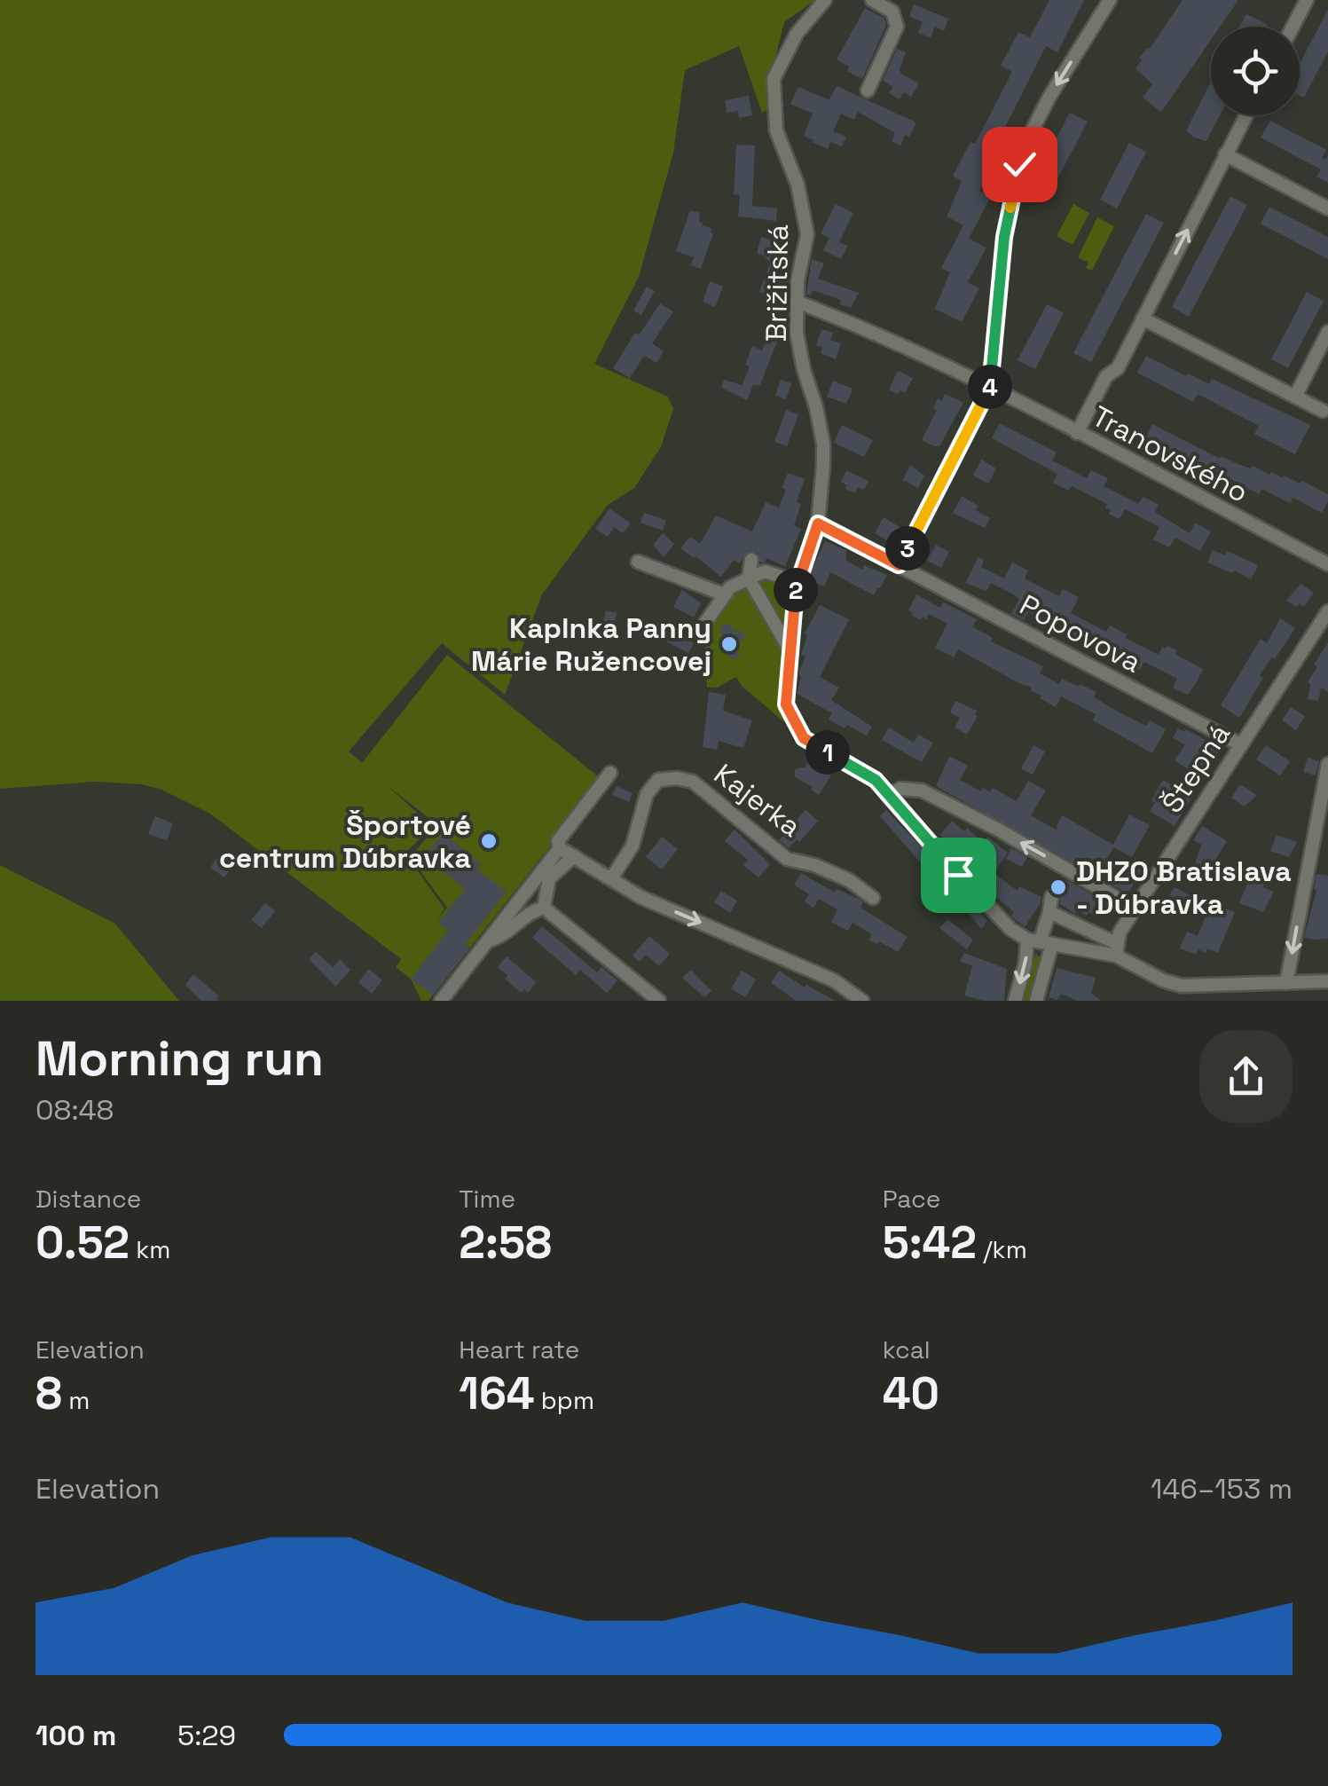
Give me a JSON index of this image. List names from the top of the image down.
{
  "streets": {
    "street": [
      "Brižitská",
      "Tranovského",
      "Popovova",
      "Štepná",
      "Kajerka"
    ]
  },
  "crossings": [
    ["Brižitská", "Tranovského"],
    ["Brižitská", "Popovova"],
    ["Popovova", "Štepná"]
  ],
  "places": ["Kaplnka Panny Márie Ružencovej", "Športové centrum Dúbravka", "DHZO Bratislava - Dúbravka"],
  "page": {
    "pins": [
      "4",
      "3",
      "2",
      "1"
    ],
    "heading": ["Morning run", "08:48"],
    "stats": [
      ["Distance", "0.52 km"],
      ["Time", "2:58"],
      ["Pace", "5:42 /km"],
      ["Elevation", "8 m"],
      ["Heart rate", "164 bpm"],
      ["kcal", "40"]
    ],
    "chart": ["Elevation", "146–153 m"],
    "list": [
      {
        "name": "100 m",
        "note": "5:29"
      }
    ]
  }
}
